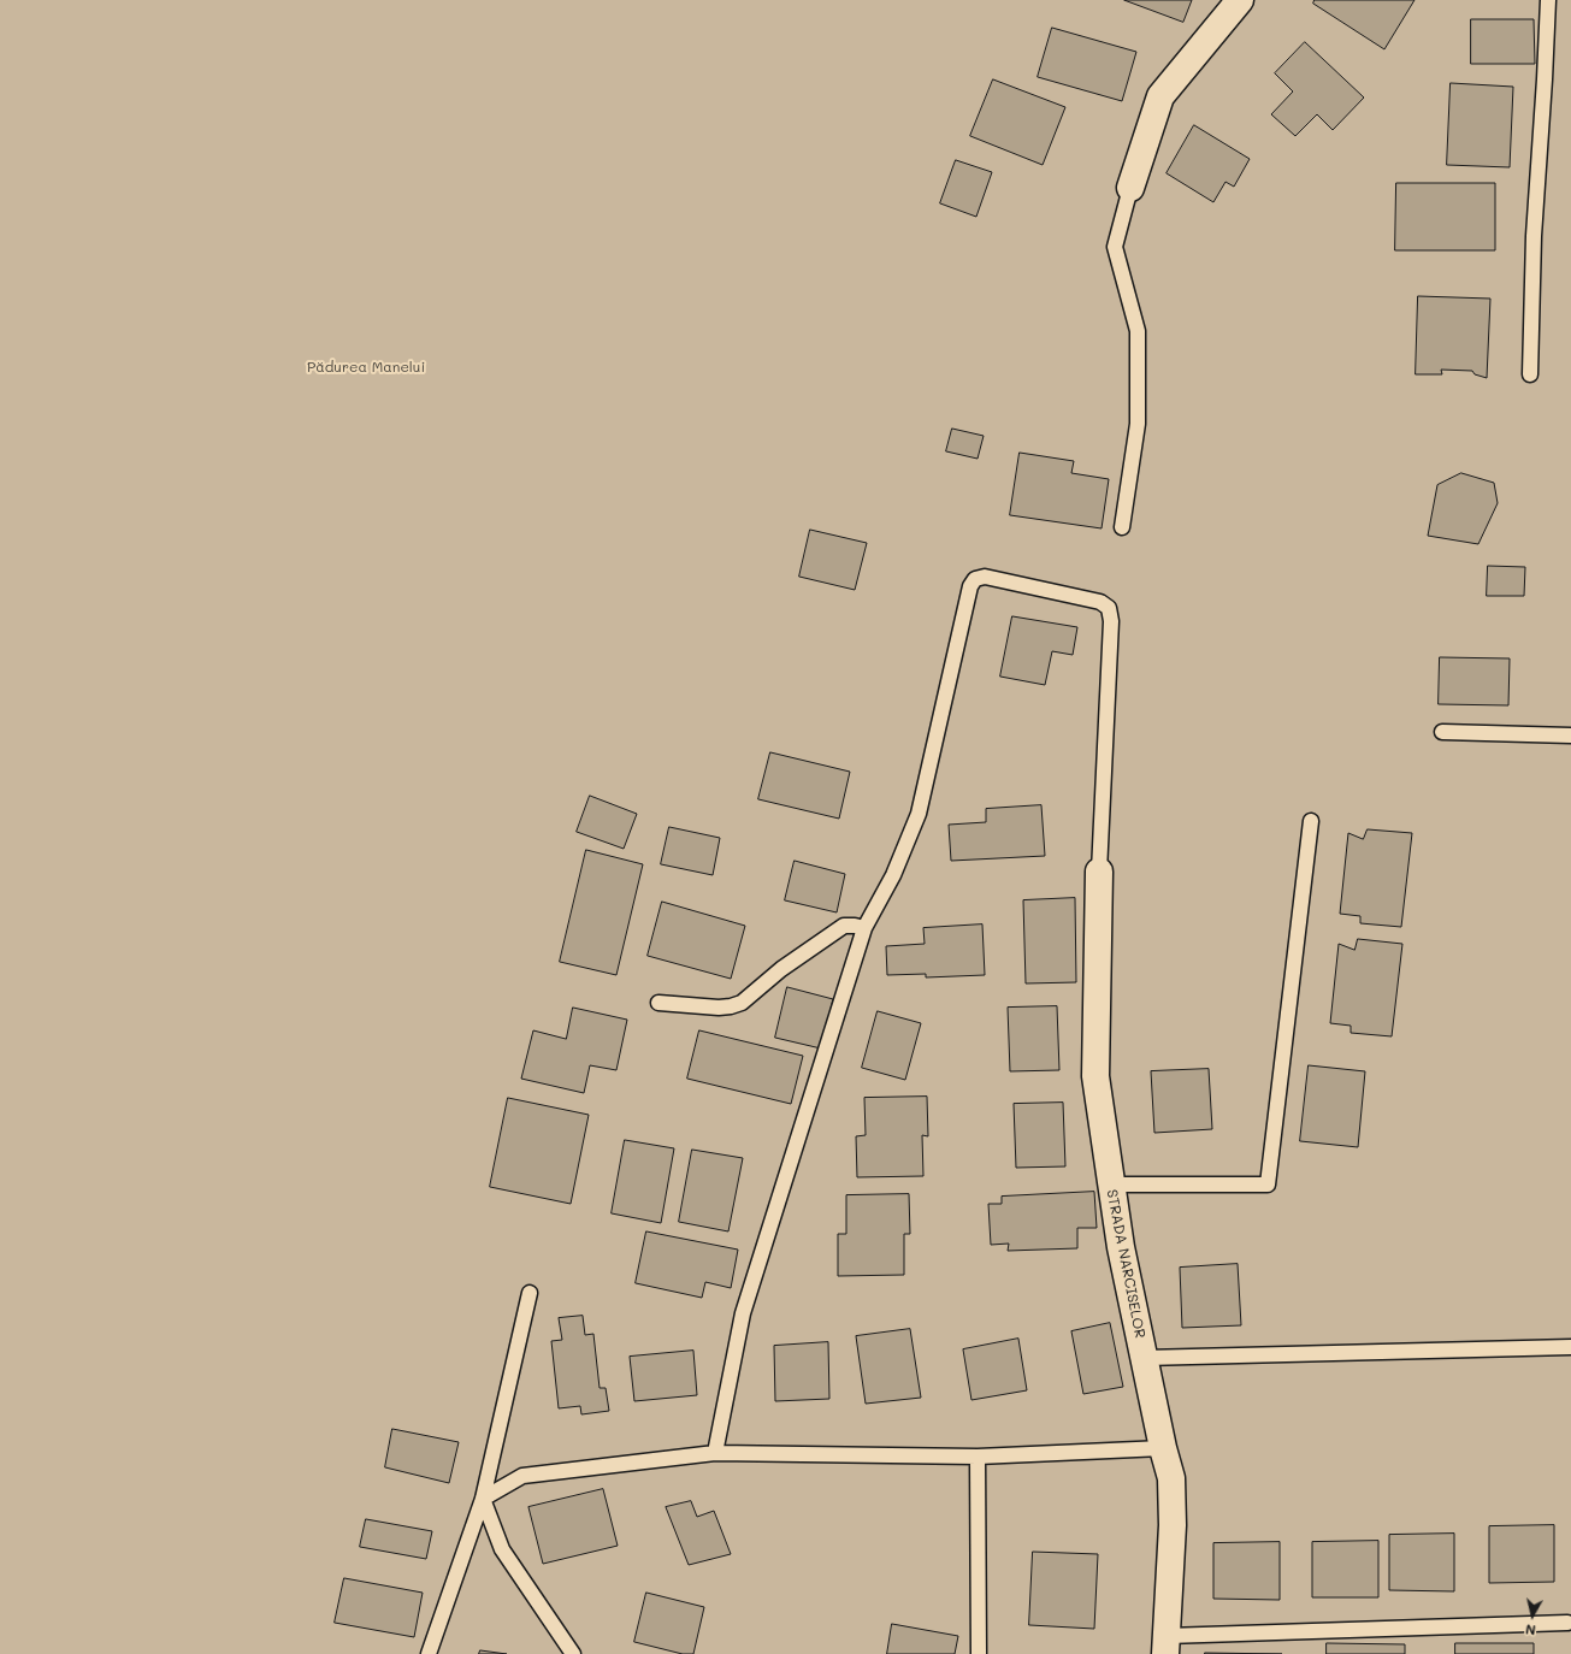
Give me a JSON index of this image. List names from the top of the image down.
{
  "streets": {
    "street": ["STRADA NARCISELOR"]
  },
  "parks": ["Pădurea Manelui"],
  "north": "bottom"
}
